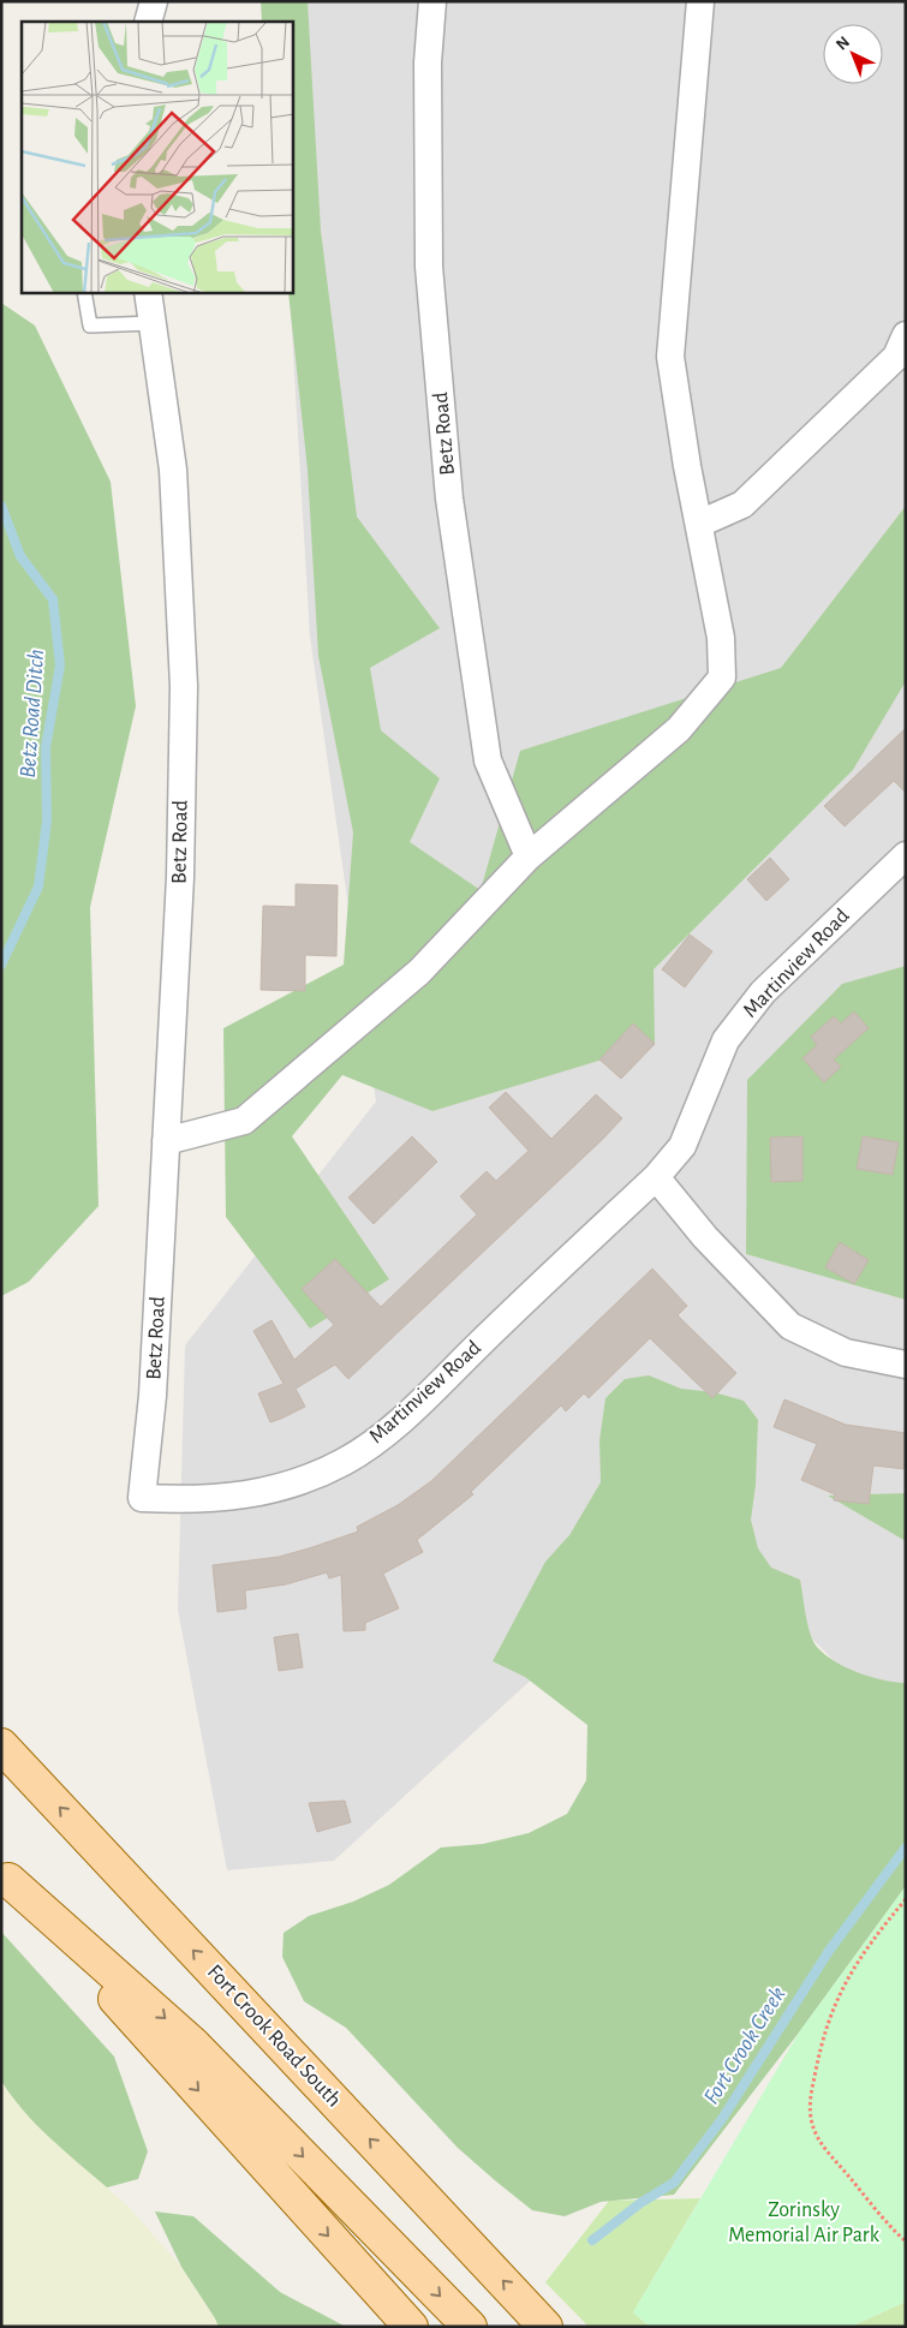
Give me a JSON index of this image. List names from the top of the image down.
{
  "streets": {
    "main road": ["Fort Crook Road South"],
    "street": ["Betz Road", "Martinview Road"]
  },
  "crossings": [
    ["Betz Road", "Martinview Road"]
  ],
  "water": ["Betz Road Ditch", "Fort Crook Creek"],
  "parks": ["Zorinsky Memorial Air Park"],
  "north": "top left"
}
